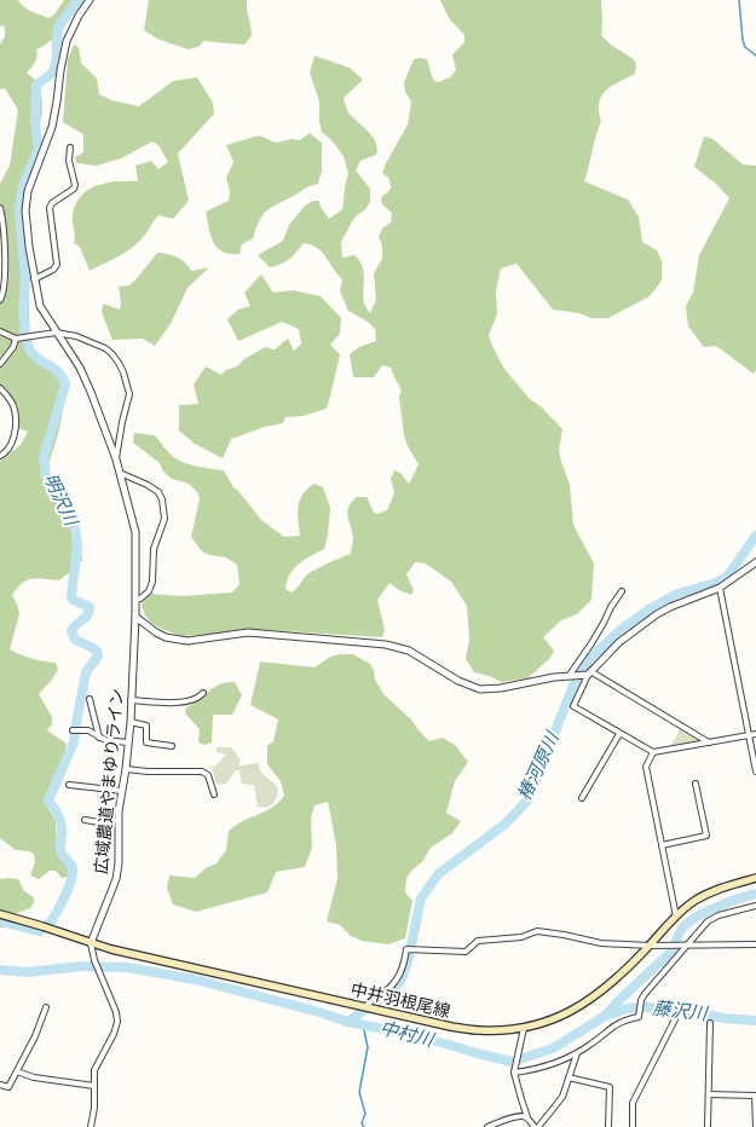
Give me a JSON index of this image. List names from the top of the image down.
{
  "streets": {
    "main road": ["中井羽根尾線"],
    "street": ["広域農道やまゆりライン"]
  },
  "crossings": [
    ["広域農道やまゆりライン", "中井羽根尾線"]
  ],
  "water": [
    "明沢川",
    "椿河原川",
    "藤沢川",
    "中村川"
  ]
}
